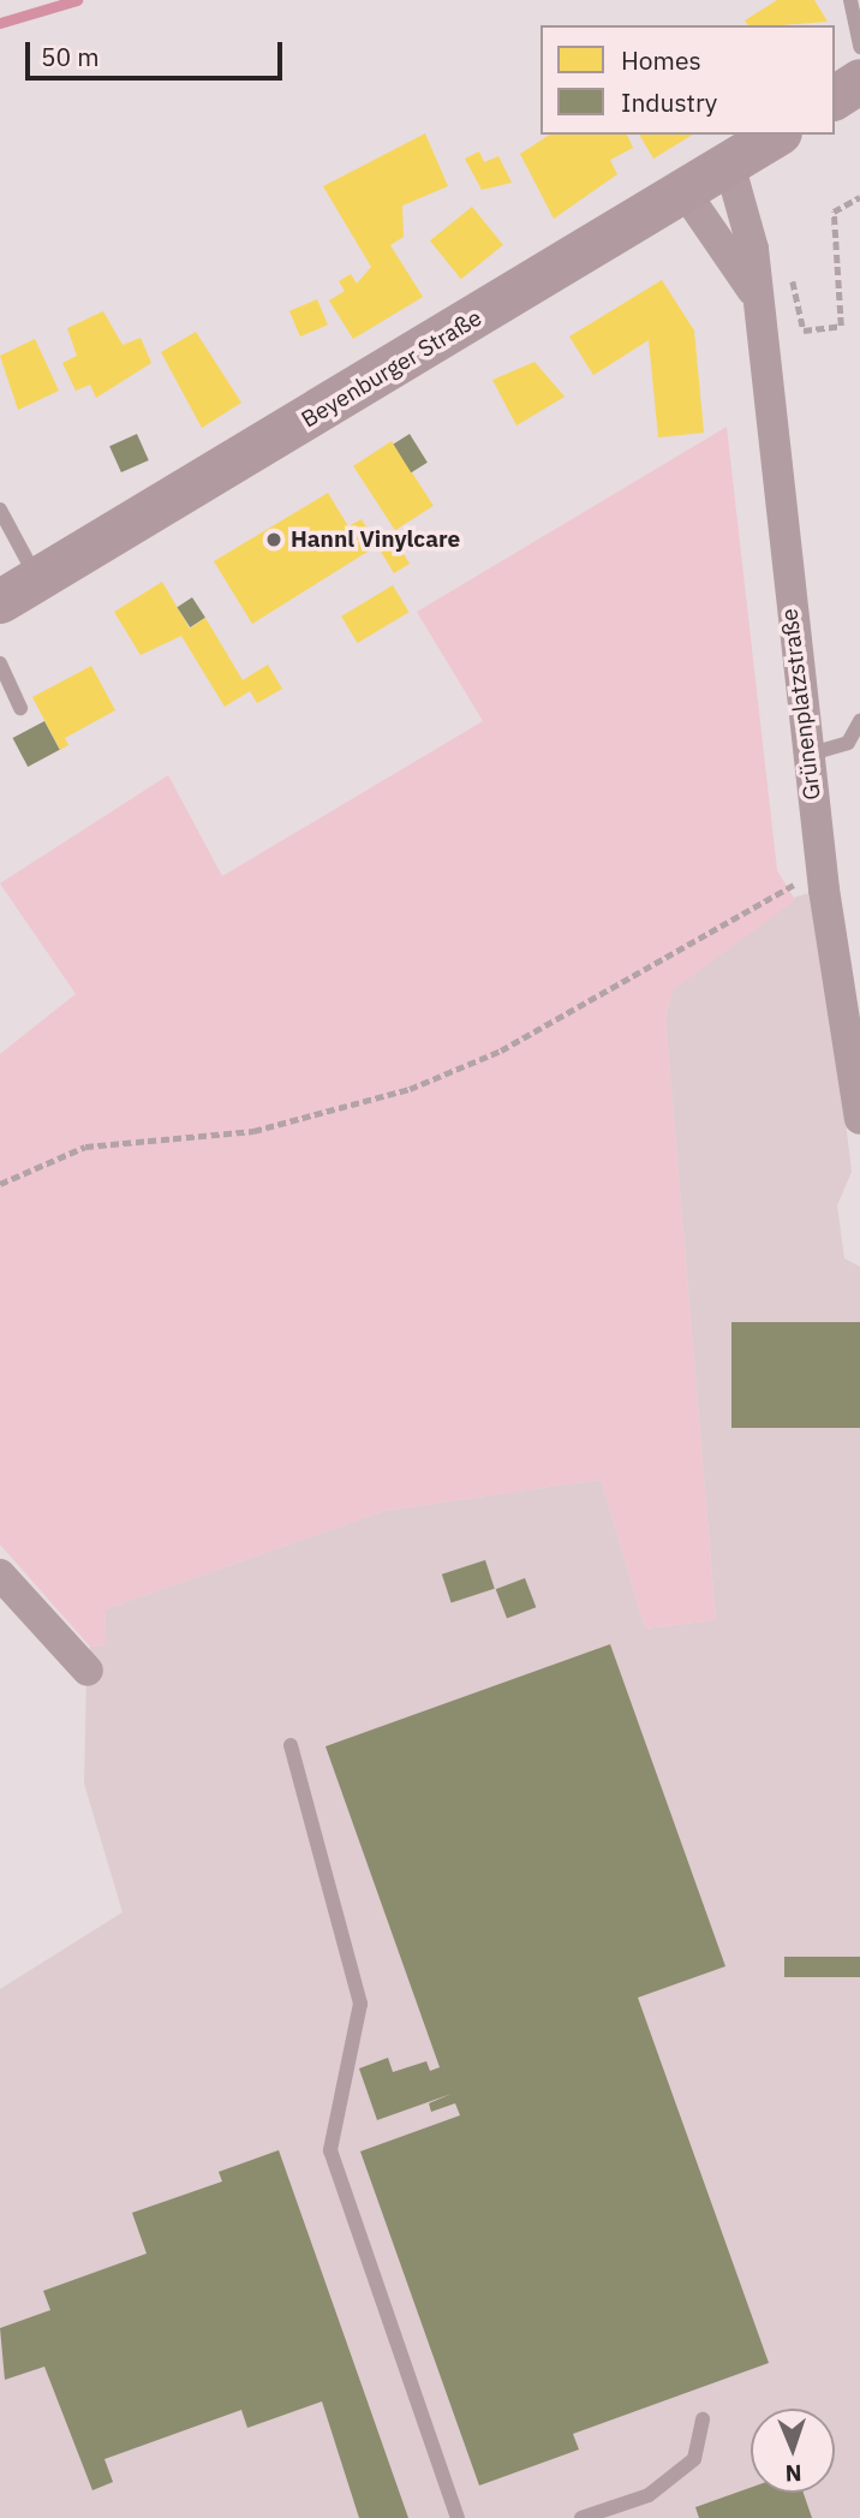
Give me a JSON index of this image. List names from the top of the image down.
{
  "streets": {
    "main road": ["Beyenburger Straße"],
    "street": ["Grünenplatzstraße"]
  },
  "crossings": [
    ["Beyenburger Straße", "Grünenplatzstraße"]
  ],
  "places": ["Hannl Vinylcare"],
  "legend": ["Homes", "Industry"],
  "scale_bar": "50 m",
  "north": "bottom"
}
